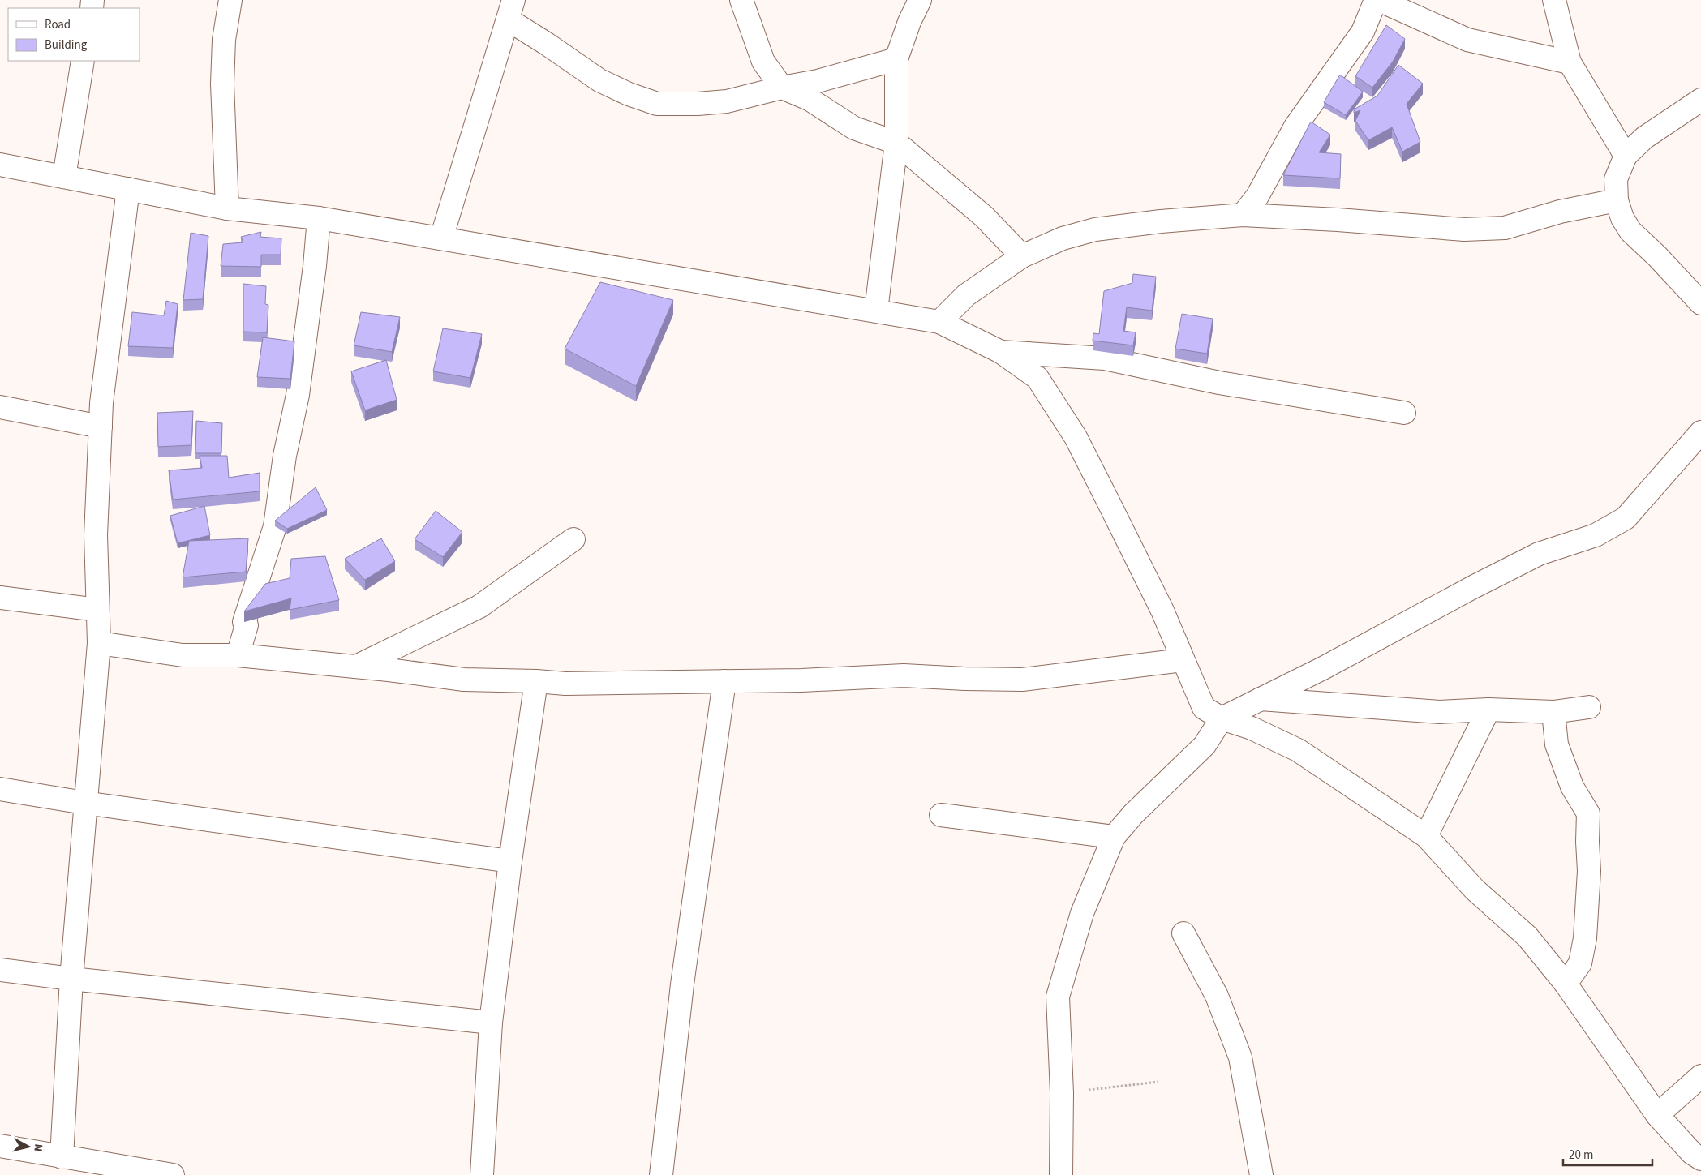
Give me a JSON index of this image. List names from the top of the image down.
{
  "legend": ["Road", "Building"],
  "scale_bar": "20 m",
  "north": "right"
}
